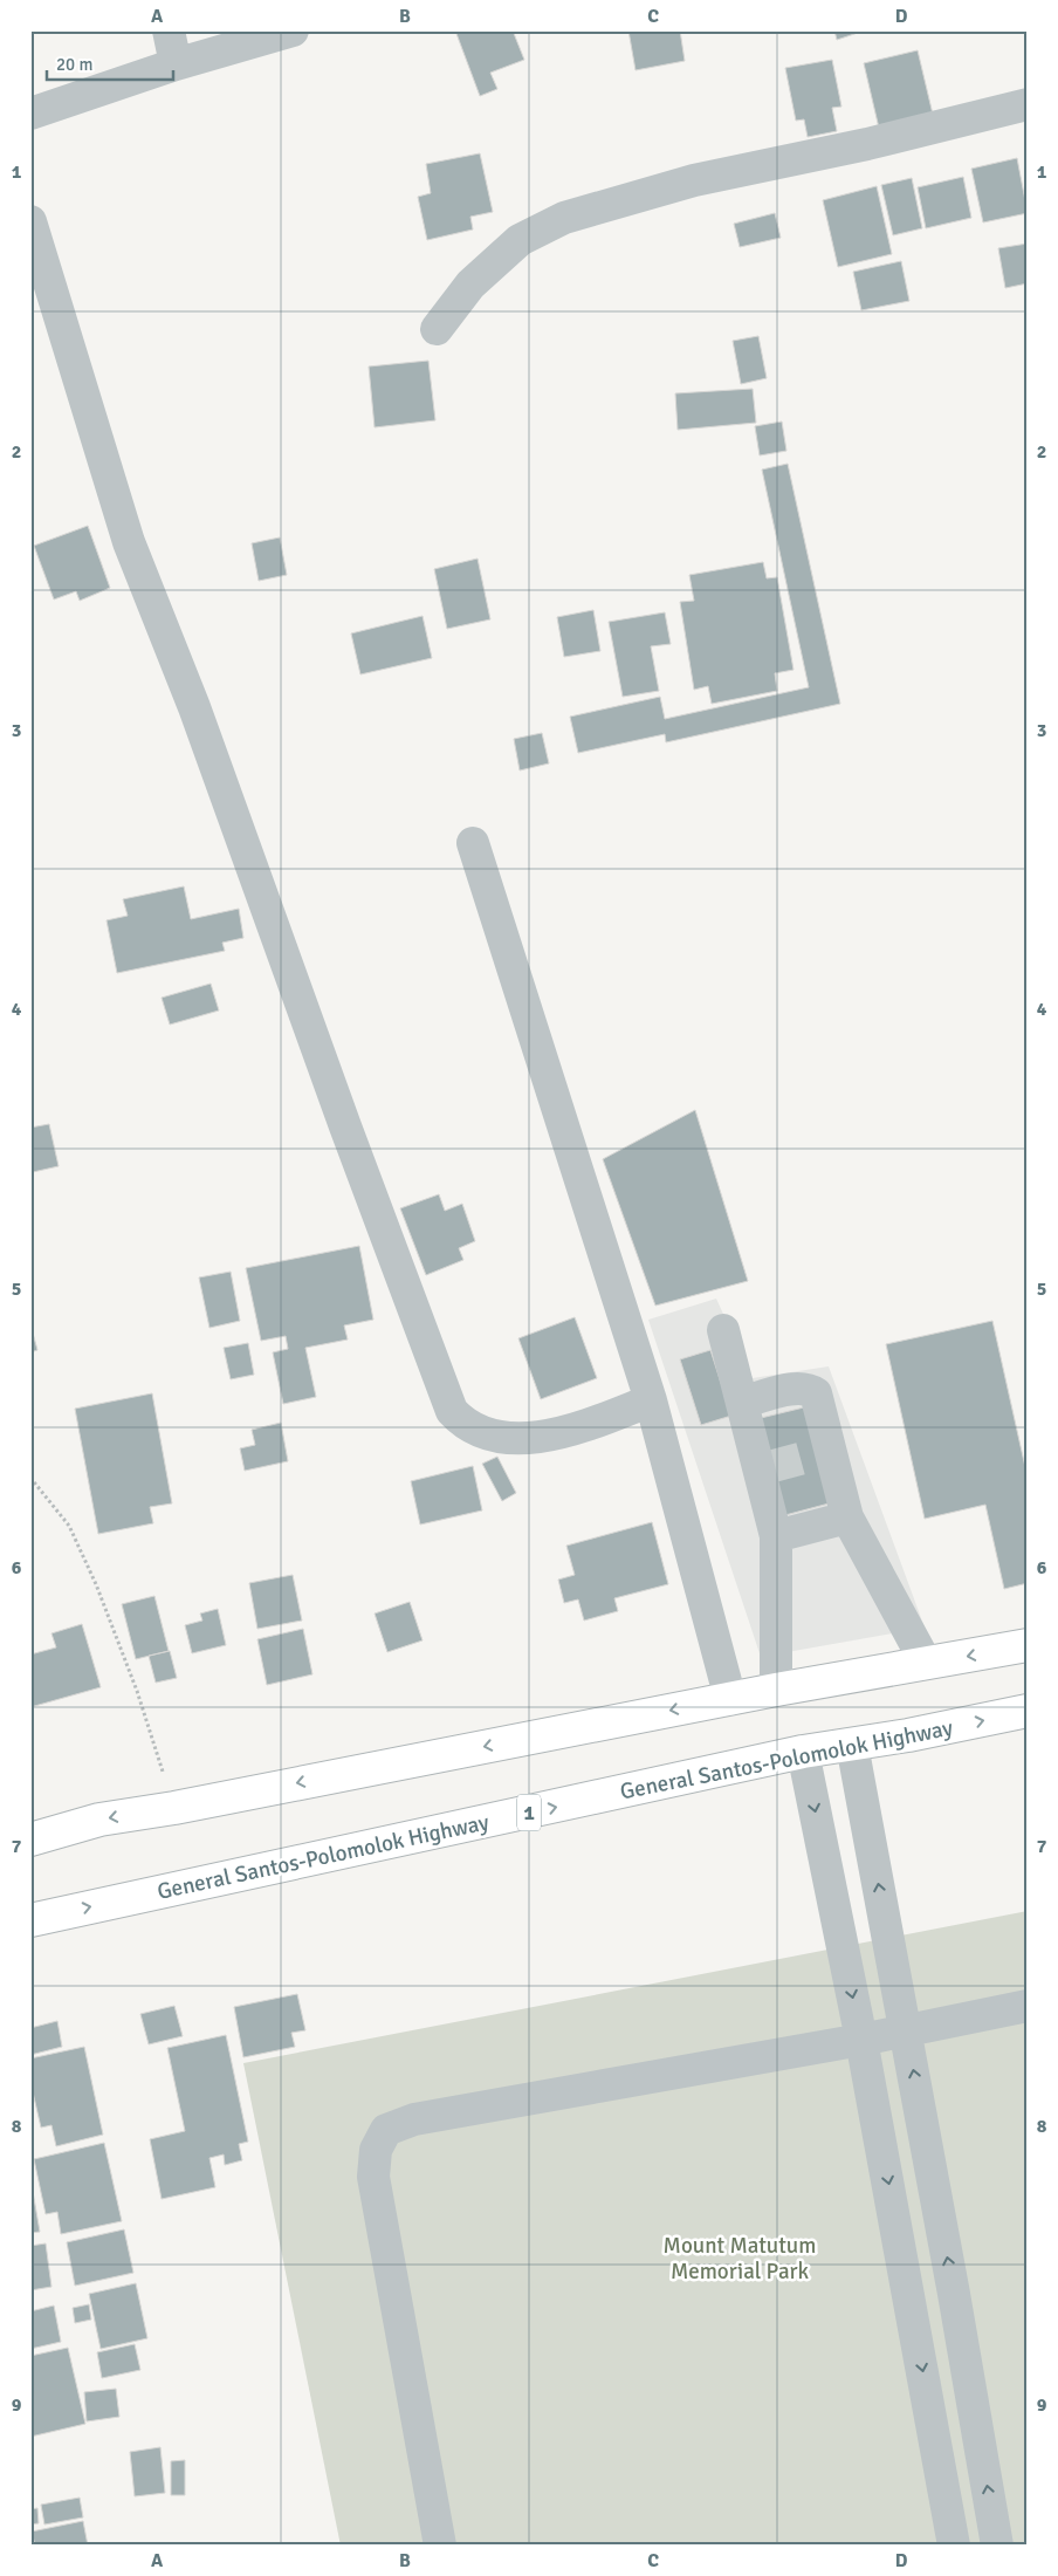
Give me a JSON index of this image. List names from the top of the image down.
{
  "streets": {
    "highway": ["General Santos-Polomolok Highway", "1"]
  },
  "parks": ["Mount Matutum Memorial Park"],
  "scale_bar": "20 m",
  "grid": {
    "columns": [
      "A",
      "B",
      "C",
      "D"
    ],
    "rows": [
      "1",
      "2",
      "3",
      "4",
      "5",
      "6",
      "7",
      "8",
      "9"
    ]
  }
}
